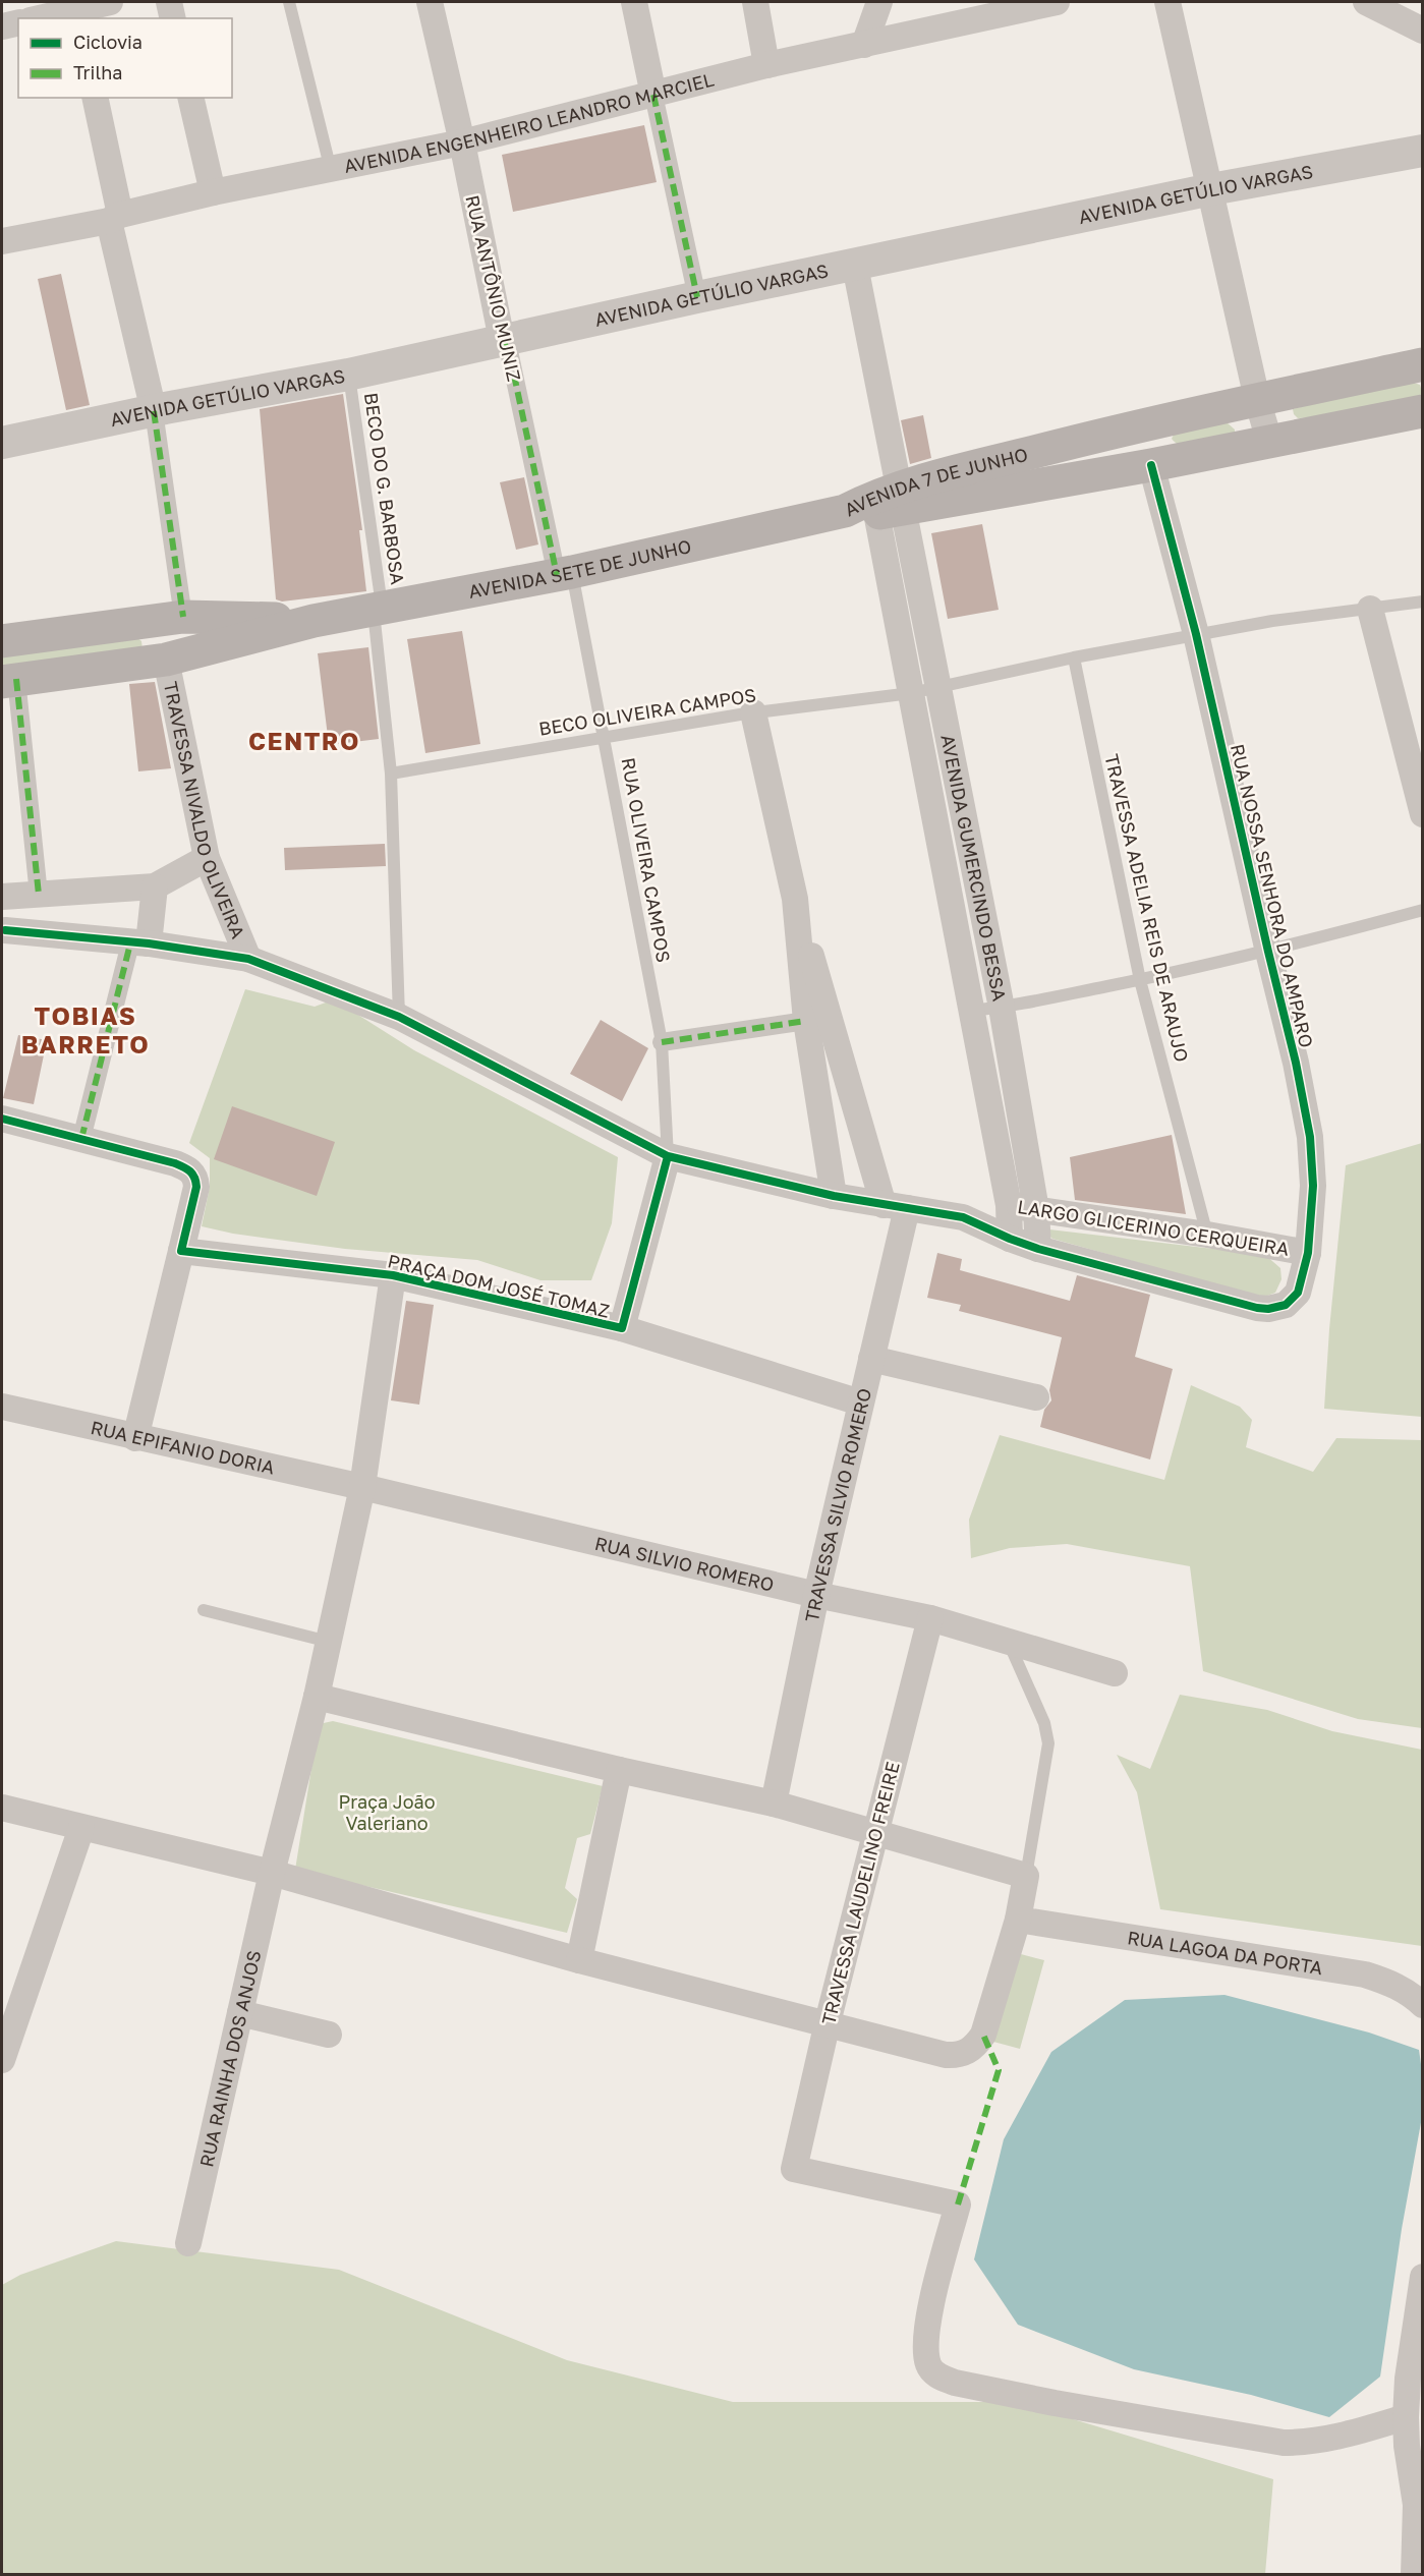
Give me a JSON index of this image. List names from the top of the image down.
{
  "streets": {
    "main road": ["AVENIDA 7 DE JUNHO", "AVENIDA SETE DE JUNHO"],
    "street": [
      "AVENIDA ENGENHEIRO LEANDRO MARCIEL",
      "AVENIDA GETÚLIO VARGAS",
      "RUA ANTÔNIO MUNIZ",
      "TRAVESSA NIVALDO OLIVEIRA",
      "AVENIDA GUMERCINDO BESSA",
      "RUA NOSSA SENHORA DO AMPARO",
      "LARGO GLICERINO CERQUEIRA",
      "PRAÇA DOM JOSÉ TOMAZ",
      "RUA EPIFANIO DORIA",
      "TRAVESSA SILVIO ROMERO",
      "RUA SILVIO ROMERO",
      "TRAVESSA LAUDELINO FREIRE",
      "RUA LAGOA DA PORTA",
      "RUA RAINHA DOS ANJOS"
    ],
    "lane": [
      "BECO DO G. BARBOSA",
      "BECO OLIVEIRA CAMPOS",
      "RUA OLIVEIRA CAMPOS",
      "TRAVESSA ADELIA REIS DE ARAUJO"
    ]
  },
  "crossings": [
    ["AVENIDA ENGENHEIRO LEANDRO MARCIEL", "RUA ANTÔNIO MUNIZ"],
    ["AVENIDA GETÚLIO VARGAS", "RUA ANTÔNIO MUNIZ"],
    ["AVENIDA GETÚLIO VARGAS", "BECO DO G. BARBOSA"],
    ["RUA ANTÔNIO MUNIZ", "AVENIDA SETE DE JUNHO"],
    ["RUA ANTÔNIO MUNIZ", "RUA OLIVEIRA CAMPOS"],
    ["AVENIDA 7 DE JUNHO", "AVENIDA SETE DE JUNHO"],
    ["AVENIDA 7 DE JUNHO", "AVENIDA GUMERCINDO BESSA"],
    ["AVENIDA 7 DE JUNHO", "RUA NOSSA SENHORA DO AMPARO"],
    ["BECO DO G. BARBOSA", "AVENIDA SETE DE JUNHO"],
    ["BECO DO G. BARBOSA", "BECO OLIVEIRA CAMPOS"],
    ["AVENIDA SETE DE JUNHO", "TRAVESSA NIVALDO OLIVEIRA"],
    ["AVENIDA SETE DE JUNHO", "RUA OLIVEIRA CAMPOS"],
    ["AVENIDA SETE DE JUNHO", "AVENIDA GUMERCINDO BESSA"],
    ["BECO OLIVEIRA CAMPOS", "RUA OLIVEIRA CAMPOS"],
    ["BECO OLIVEIRA CAMPOS", "AVENIDA GUMERCINDO BESSA"],
    ["BECO OLIVEIRA CAMPOS", "RUA NOSSA SENHORA DO AMPARO"],
    ["BECO OLIVEIRA CAMPOS", "TRAVESSA ADELIA REIS DE ARAUJO"],
    ["RUA OLIVEIRA CAMPOS", "LARGO GLICERINO CERQUEIRA"],
    ["RUA OLIVEIRA CAMPOS", "PRAÇA DOM JOSÉ TOMAZ"],
    ["AVENIDA GUMERCINDO BESSA", "LARGO GLICERINO CERQUEIRA"],
    ["RUA NOSSA SENHORA DO AMPARO", "LARGO GLICERINO CERQUEIRA"],
    ["TRAVESSA ADELIA REIS DE ARAUJO", "LARGO GLICERINO CERQUEIRA"],
    ["LARGO GLICERINO CERQUEIRA", "PRAÇA DOM JOSÉ TOMAZ"],
    ["LARGO GLICERINO CERQUEIRA", "TRAVESSA SILVIO ROMERO"],
    ["PRAÇA DOM JOSÉ TOMAZ", "TRAVESSA SILVIO ROMERO"],
    ["RUA EPIFANIO DORIA", "RUA SILVIO ROMERO"],
    ["TRAVESSA SILVIO ROMERO", "RUA SILVIO ROMERO"],
    ["RUA SILVIO ROMERO", "TRAVESSA LAUDELINO FREIRE"]
  ],
  "districts": ["CENTRO", "TOBIAS BARRETO"],
  "parks": ["Praça João Valeriano"],
  "legend": ["Ciclovia", "Trilha"]
}
